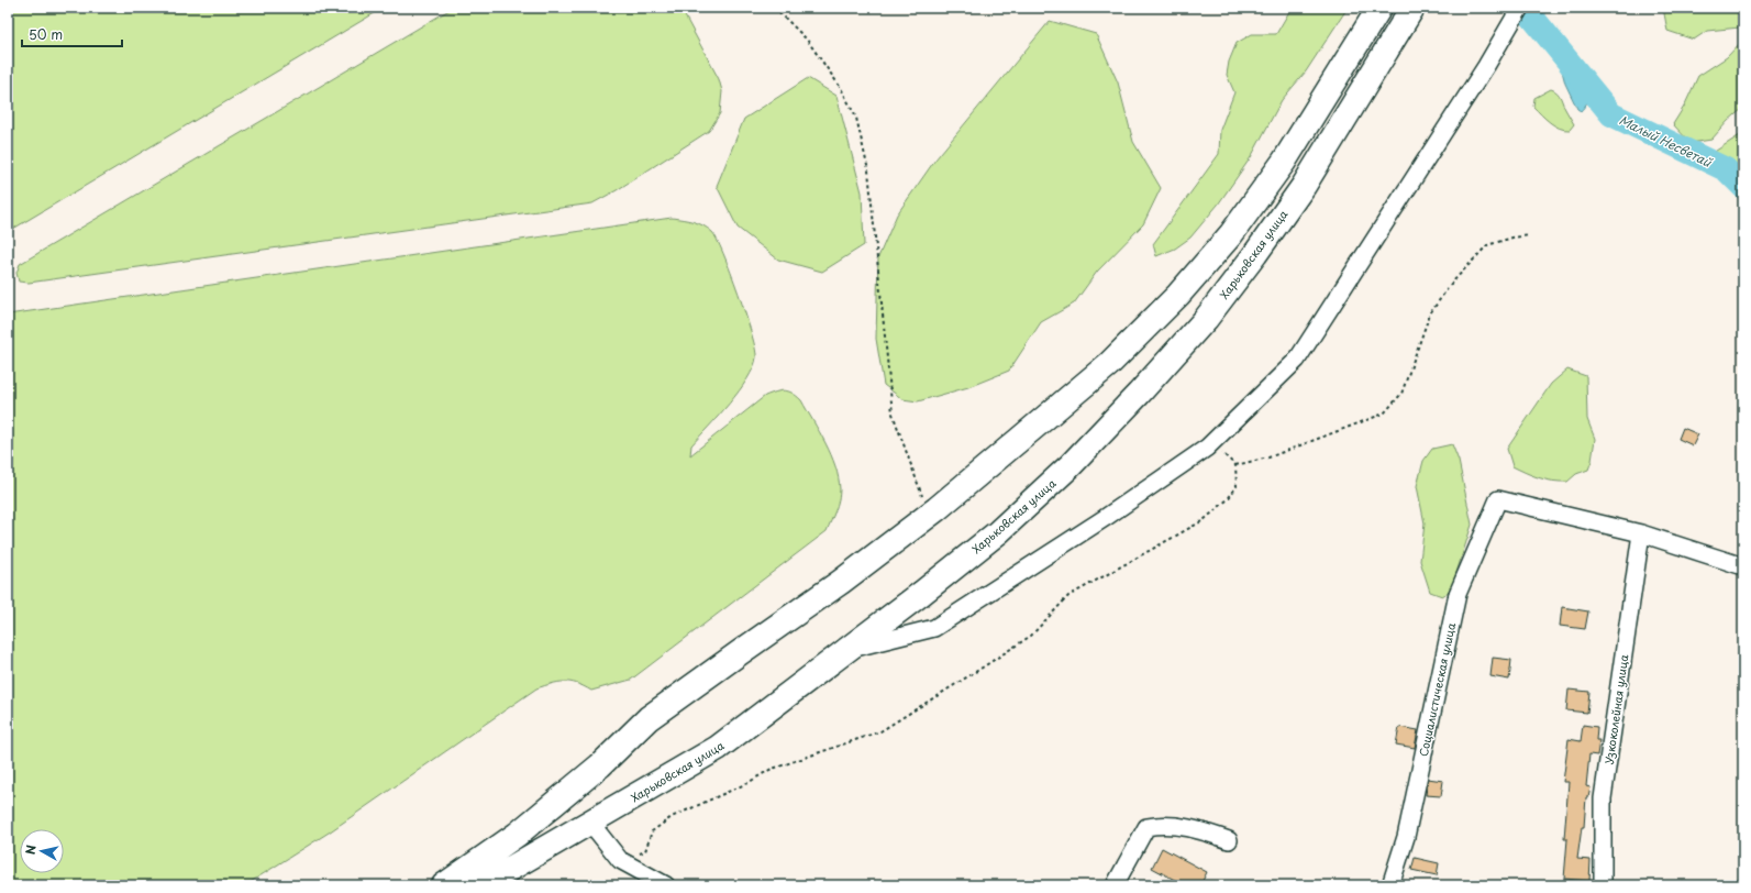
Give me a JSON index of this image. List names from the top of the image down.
{
  "streets": {
    "highway": ["Харьковская улица"],
    "street": ["Социалистическая улица", "Узкоколейная улица"]
  },
  "crossings": [
    ["Социалистическая улица", "Узкоколейная улица"]
  ],
  "water": ["Малый Несветай"],
  "scale_bar": "50 m",
  "north": "left"
}
